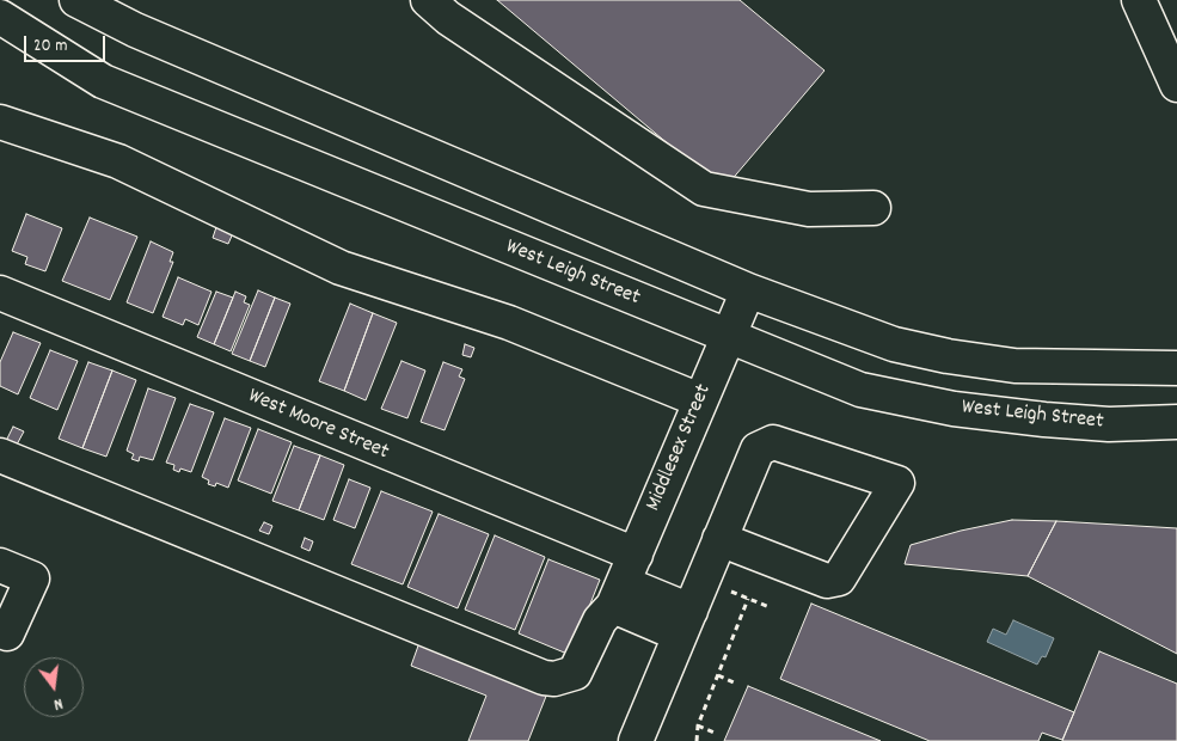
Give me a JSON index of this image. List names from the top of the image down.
{
  "streets": {
    "street": ["West Leigh Street", "West Moore Street", "Middlesex Street"]
  },
  "crossings": [
    ["West Leigh Street", "Middlesex Street"],
    ["West Moore Street", "Middlesex Street"]
  ],
  "scale_bar": "20 m",
  "north": "bottom"
}
